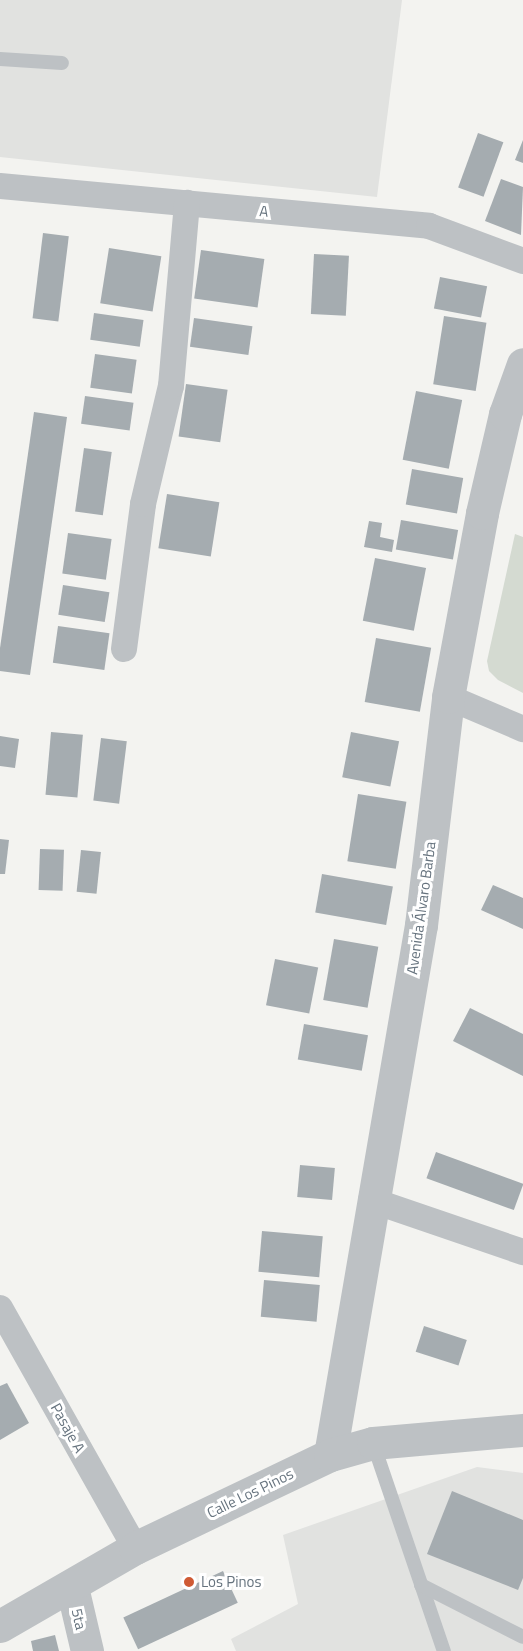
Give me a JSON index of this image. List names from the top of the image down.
{
  "streets": {
    "street": [
      "A",
      "Avenida Álvaro Barba",
      "Pasaje A",
      "Calle Los Pinos",
      "5ta"
    ]
  },
  "crossings": [
    ["Avenida Álvaro Barba", "Calle Los Pinos"],
    ["Pasaje A", "Calle Los Pinos"],
    ["Calle Los Pinos", "5ta"]
  ],
  "places": ["Los Pinos"]
}
